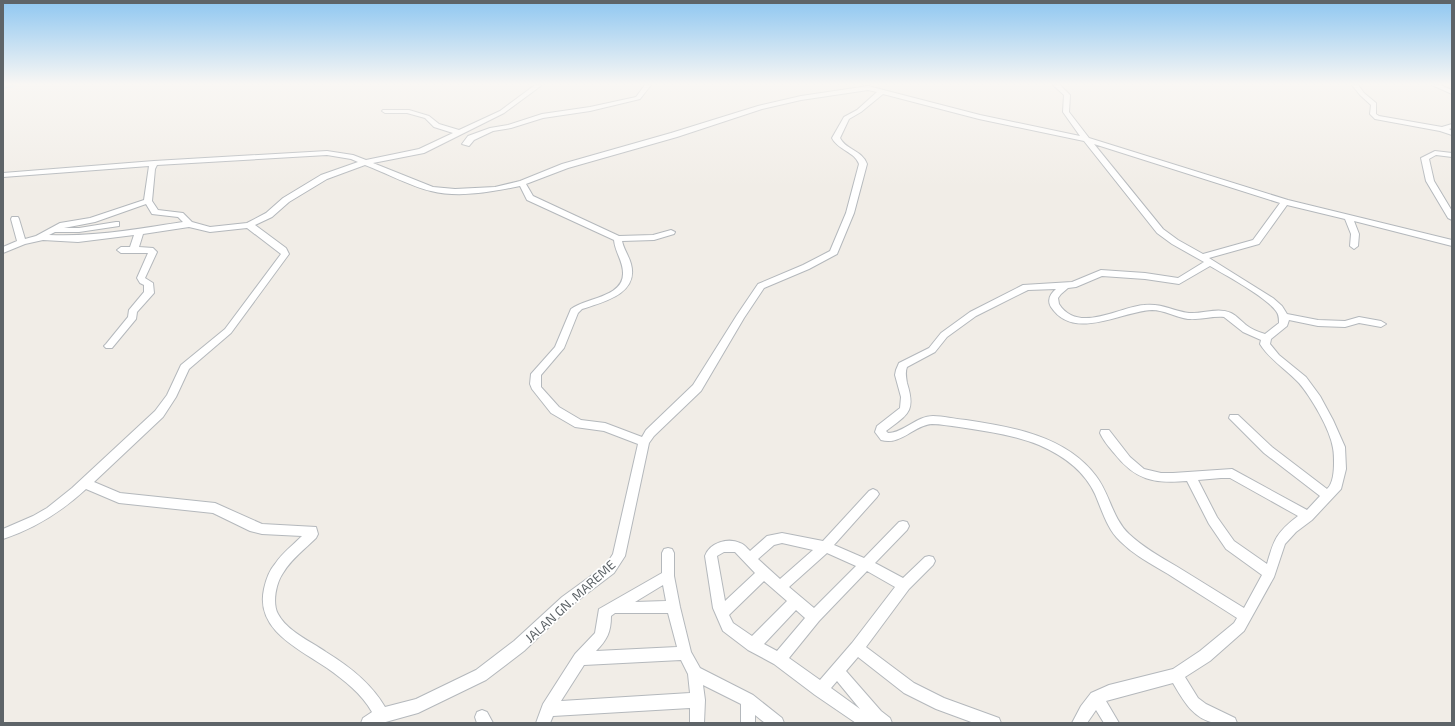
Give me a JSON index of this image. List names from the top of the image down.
{
  "streets": {
    "street": ["JALAN GN. MAREME"]
  }
}
